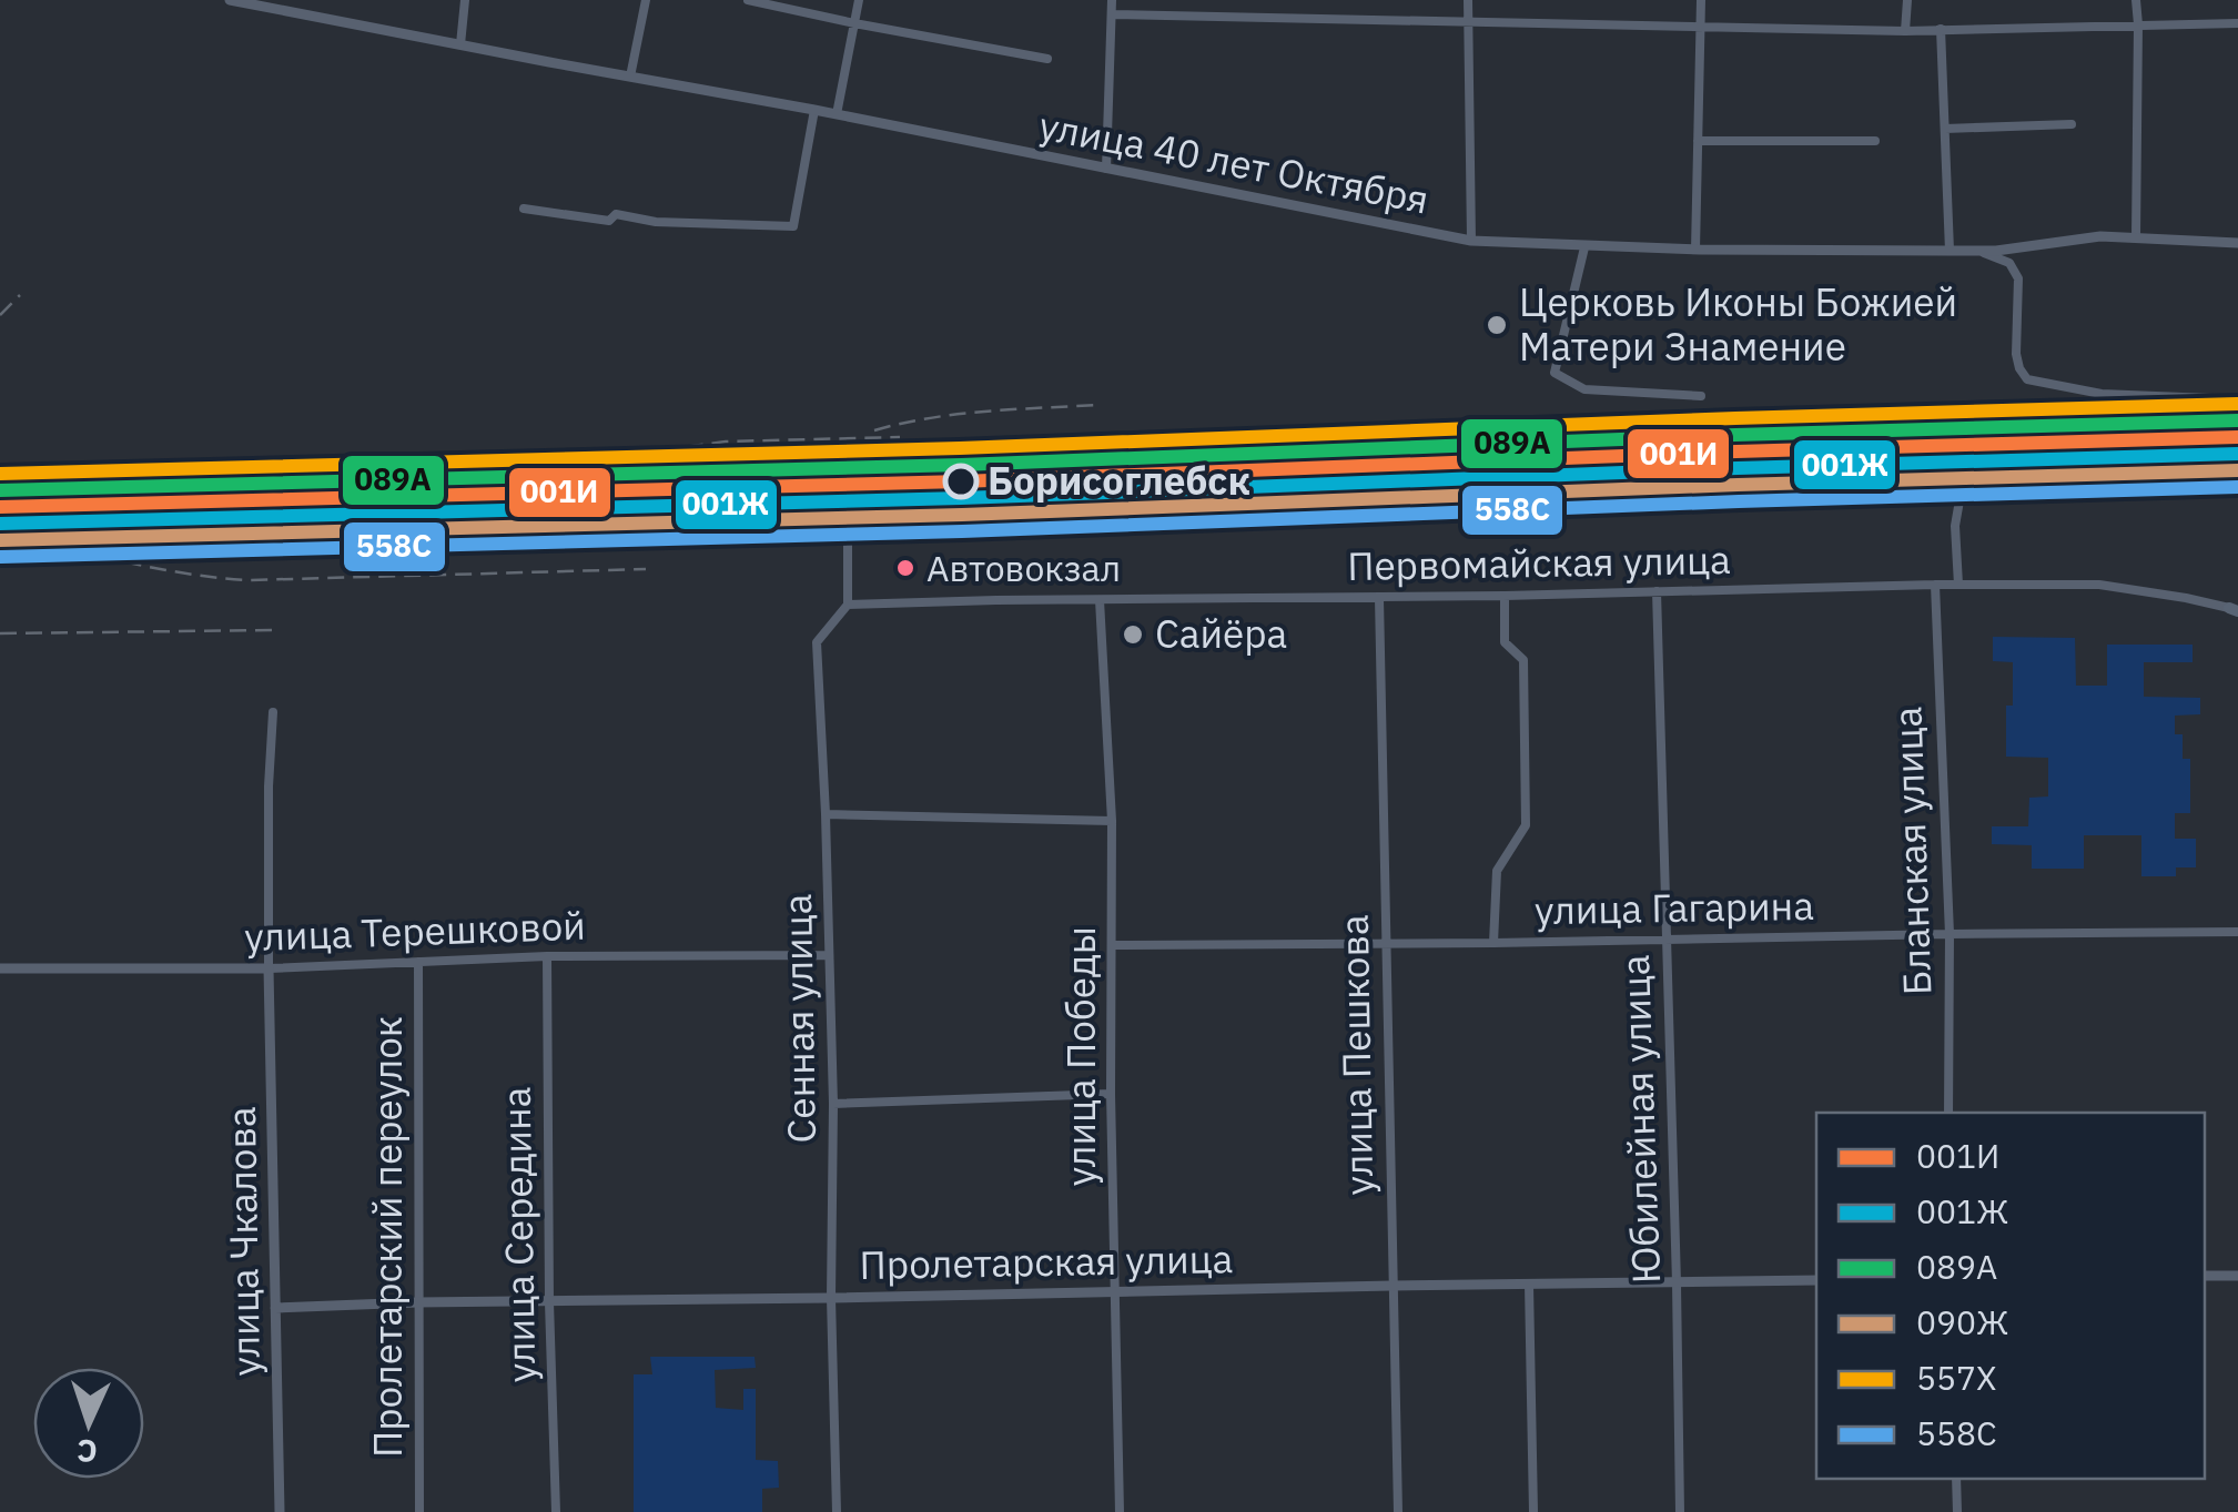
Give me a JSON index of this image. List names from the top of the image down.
{
  "streets": {
    "street": [
      "улица 40 лет Октября",
      "Первомайская улица",
      "Бланская улица",
      "улица Гагарина",
      "улица Терешковой",
      "Сенная улица",
      "улица Пешкова",
      "улица Победы",
      "Юбилейная улица",
      "улица Середина",
      "Пролетарский переулок",
      "улица Чкалова",
      "Пролетарская улица"
    ]
  },
  "crossings": [
    ["Первомайская улица", "Бланская улица"],
    ["Первомайская улица", "Сенная улица"],
    ["Первомайская улица", "улица Пешкова"],
    ["Первомайская улица", "улица Победы"],
    ["Первомайская улица", "Юбилейная улица"],
    ["Бланская улица", "улица Гагарина"],
    ["улица Гагарина", "улица Пешкова"],
    ["улица Гагарина", "улица Победы"],
    ["улица Гагарина", "Юбилейная улица"],
    ["улица Терешковой", "Сенная улица"],
    ["улица Терешковой", "улица Середина"],
    ["улица Терешковой", "Пролетарский переулок"],
    ["улица Терешковой", "улица Чкалова"],
    ["Сенная улица", "Пролетарская улица"],
    ["улица Пешкова", "Пролетарская улица"],
    ["улица Победы", "Пролетарская улица"],
    ["Юбилейная улица", "Пролетарская улица"],
    ["улица Середина", "Пролетарская улица"],
    ["Пролетарский переулок", "Пролетарская улица"],
    ["улица Чкалова", "Пролетарская улица"]
  ],
  "places": [
    "Церковь Иконы Божией Матери Знамение",
    "Борисоглебск",
    "Автовокзал",
    "Сайёра"
  ],
  "lines": [
    "transit line 557Х",
    "transit line 089А",
    "transit line 001И",
    "transit line 001Ж",
    "transit line 090Ж",
    "transit line 558С"
  ],
  "legend": [
    "001И",
    "001Ж",
    "089А",
    "090Ж",
    "557Х",
    "558С"
  ],
  "north": "bottom"
}
